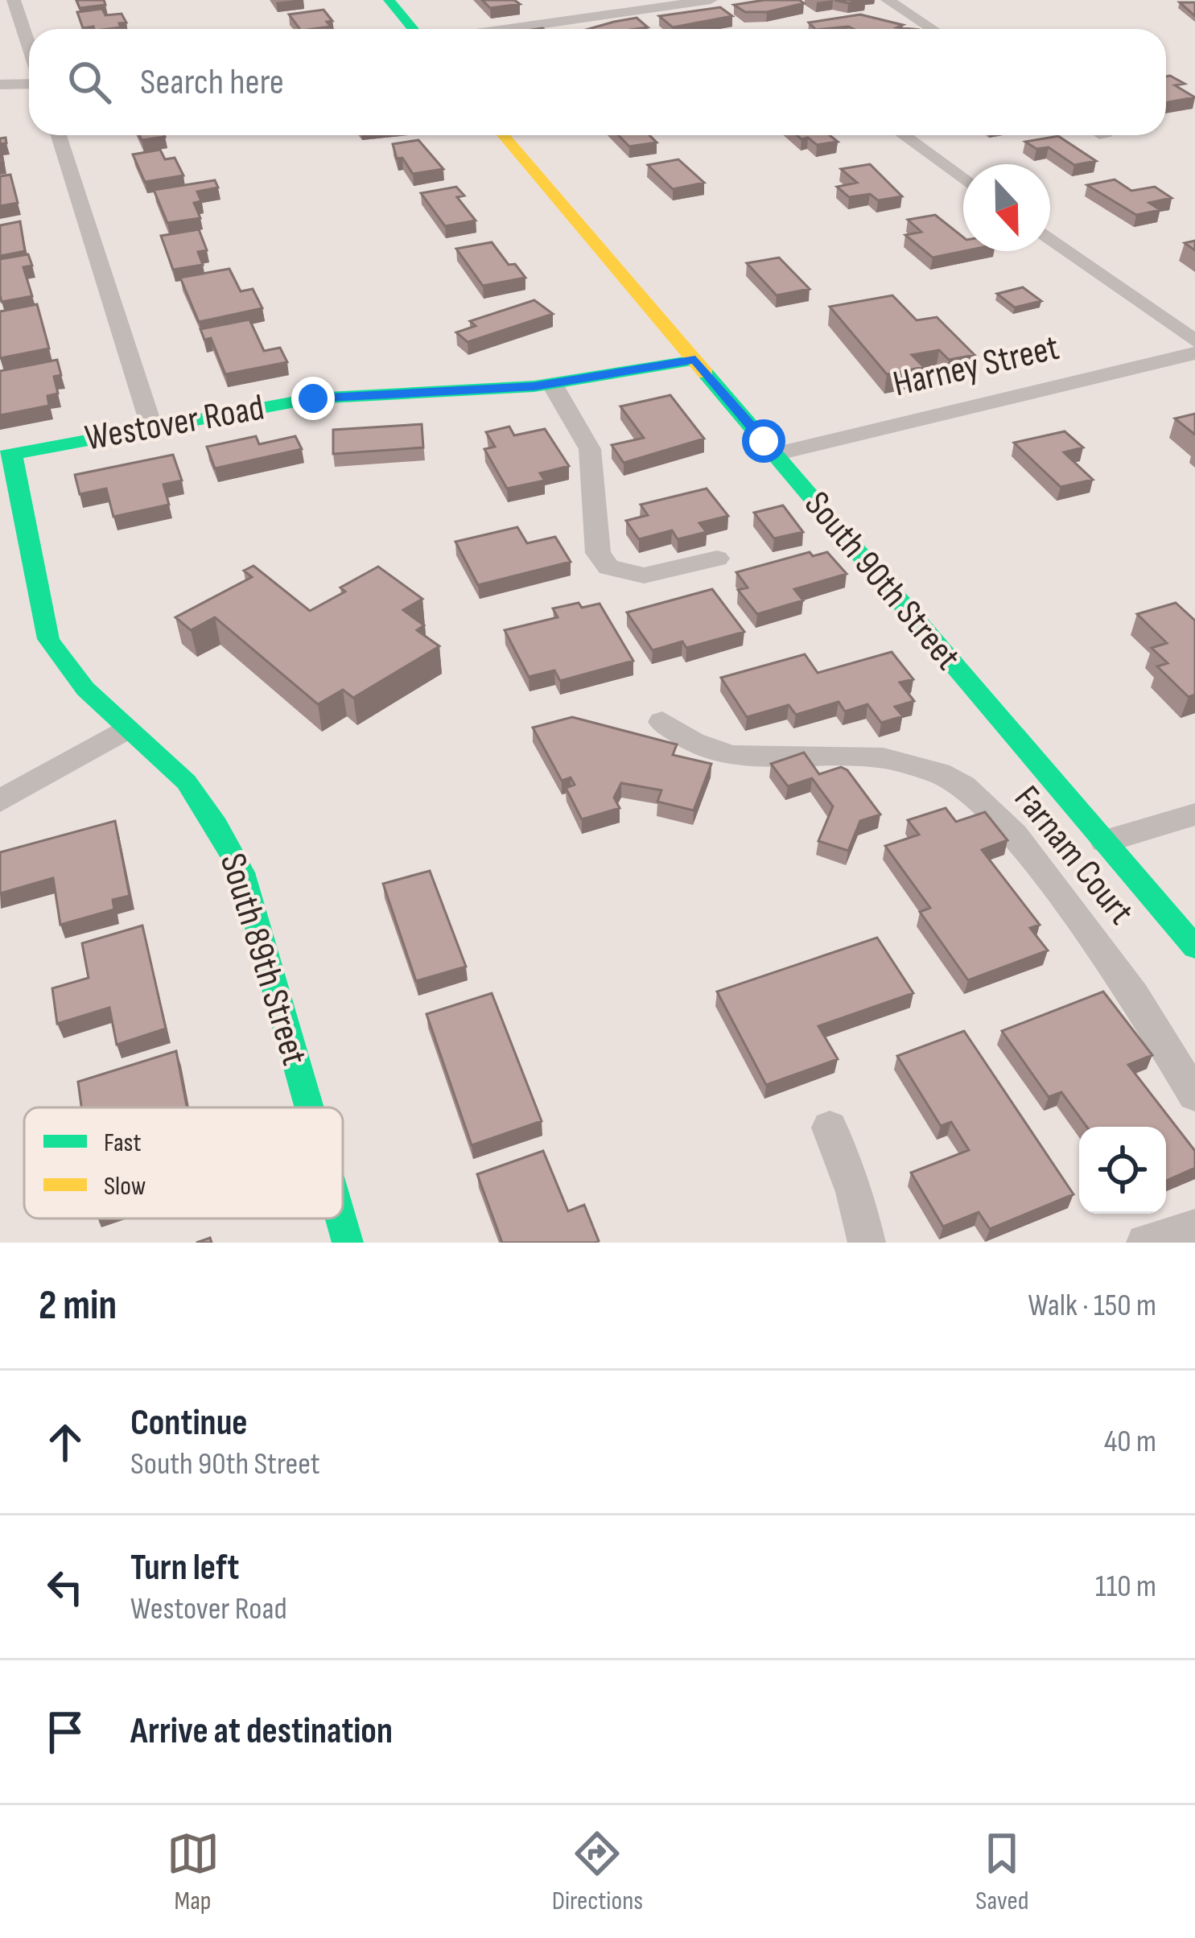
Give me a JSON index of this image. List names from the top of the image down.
{
  "streets": {
    "main road": ["Westover Road", "South 90th Street", "South 89th Street"],
    "street": ["Harney Street", "Farnam Court"]
  },
  "crossings": [
    ["Harney Street", "South 90th Street"],
    ["Westover Road", "South 90th Street"],
    ["Westover Road", "South 89th Street"]
  ],
  "legend": ["Fast", "Slow"],
  "north": "bottom",
  "page": {
    "search": "Search here",
    "heading": ["2 min", "Walk · 150 m"],
    "list": [
      ["Continue", "South 90th Street", "40 m"],
      ["Turn left", "Westover Road", "110 m"],
      "Arrive at destination"
    ],
    "nav": ["Map", "Directions", "Saved"]
  }
}
